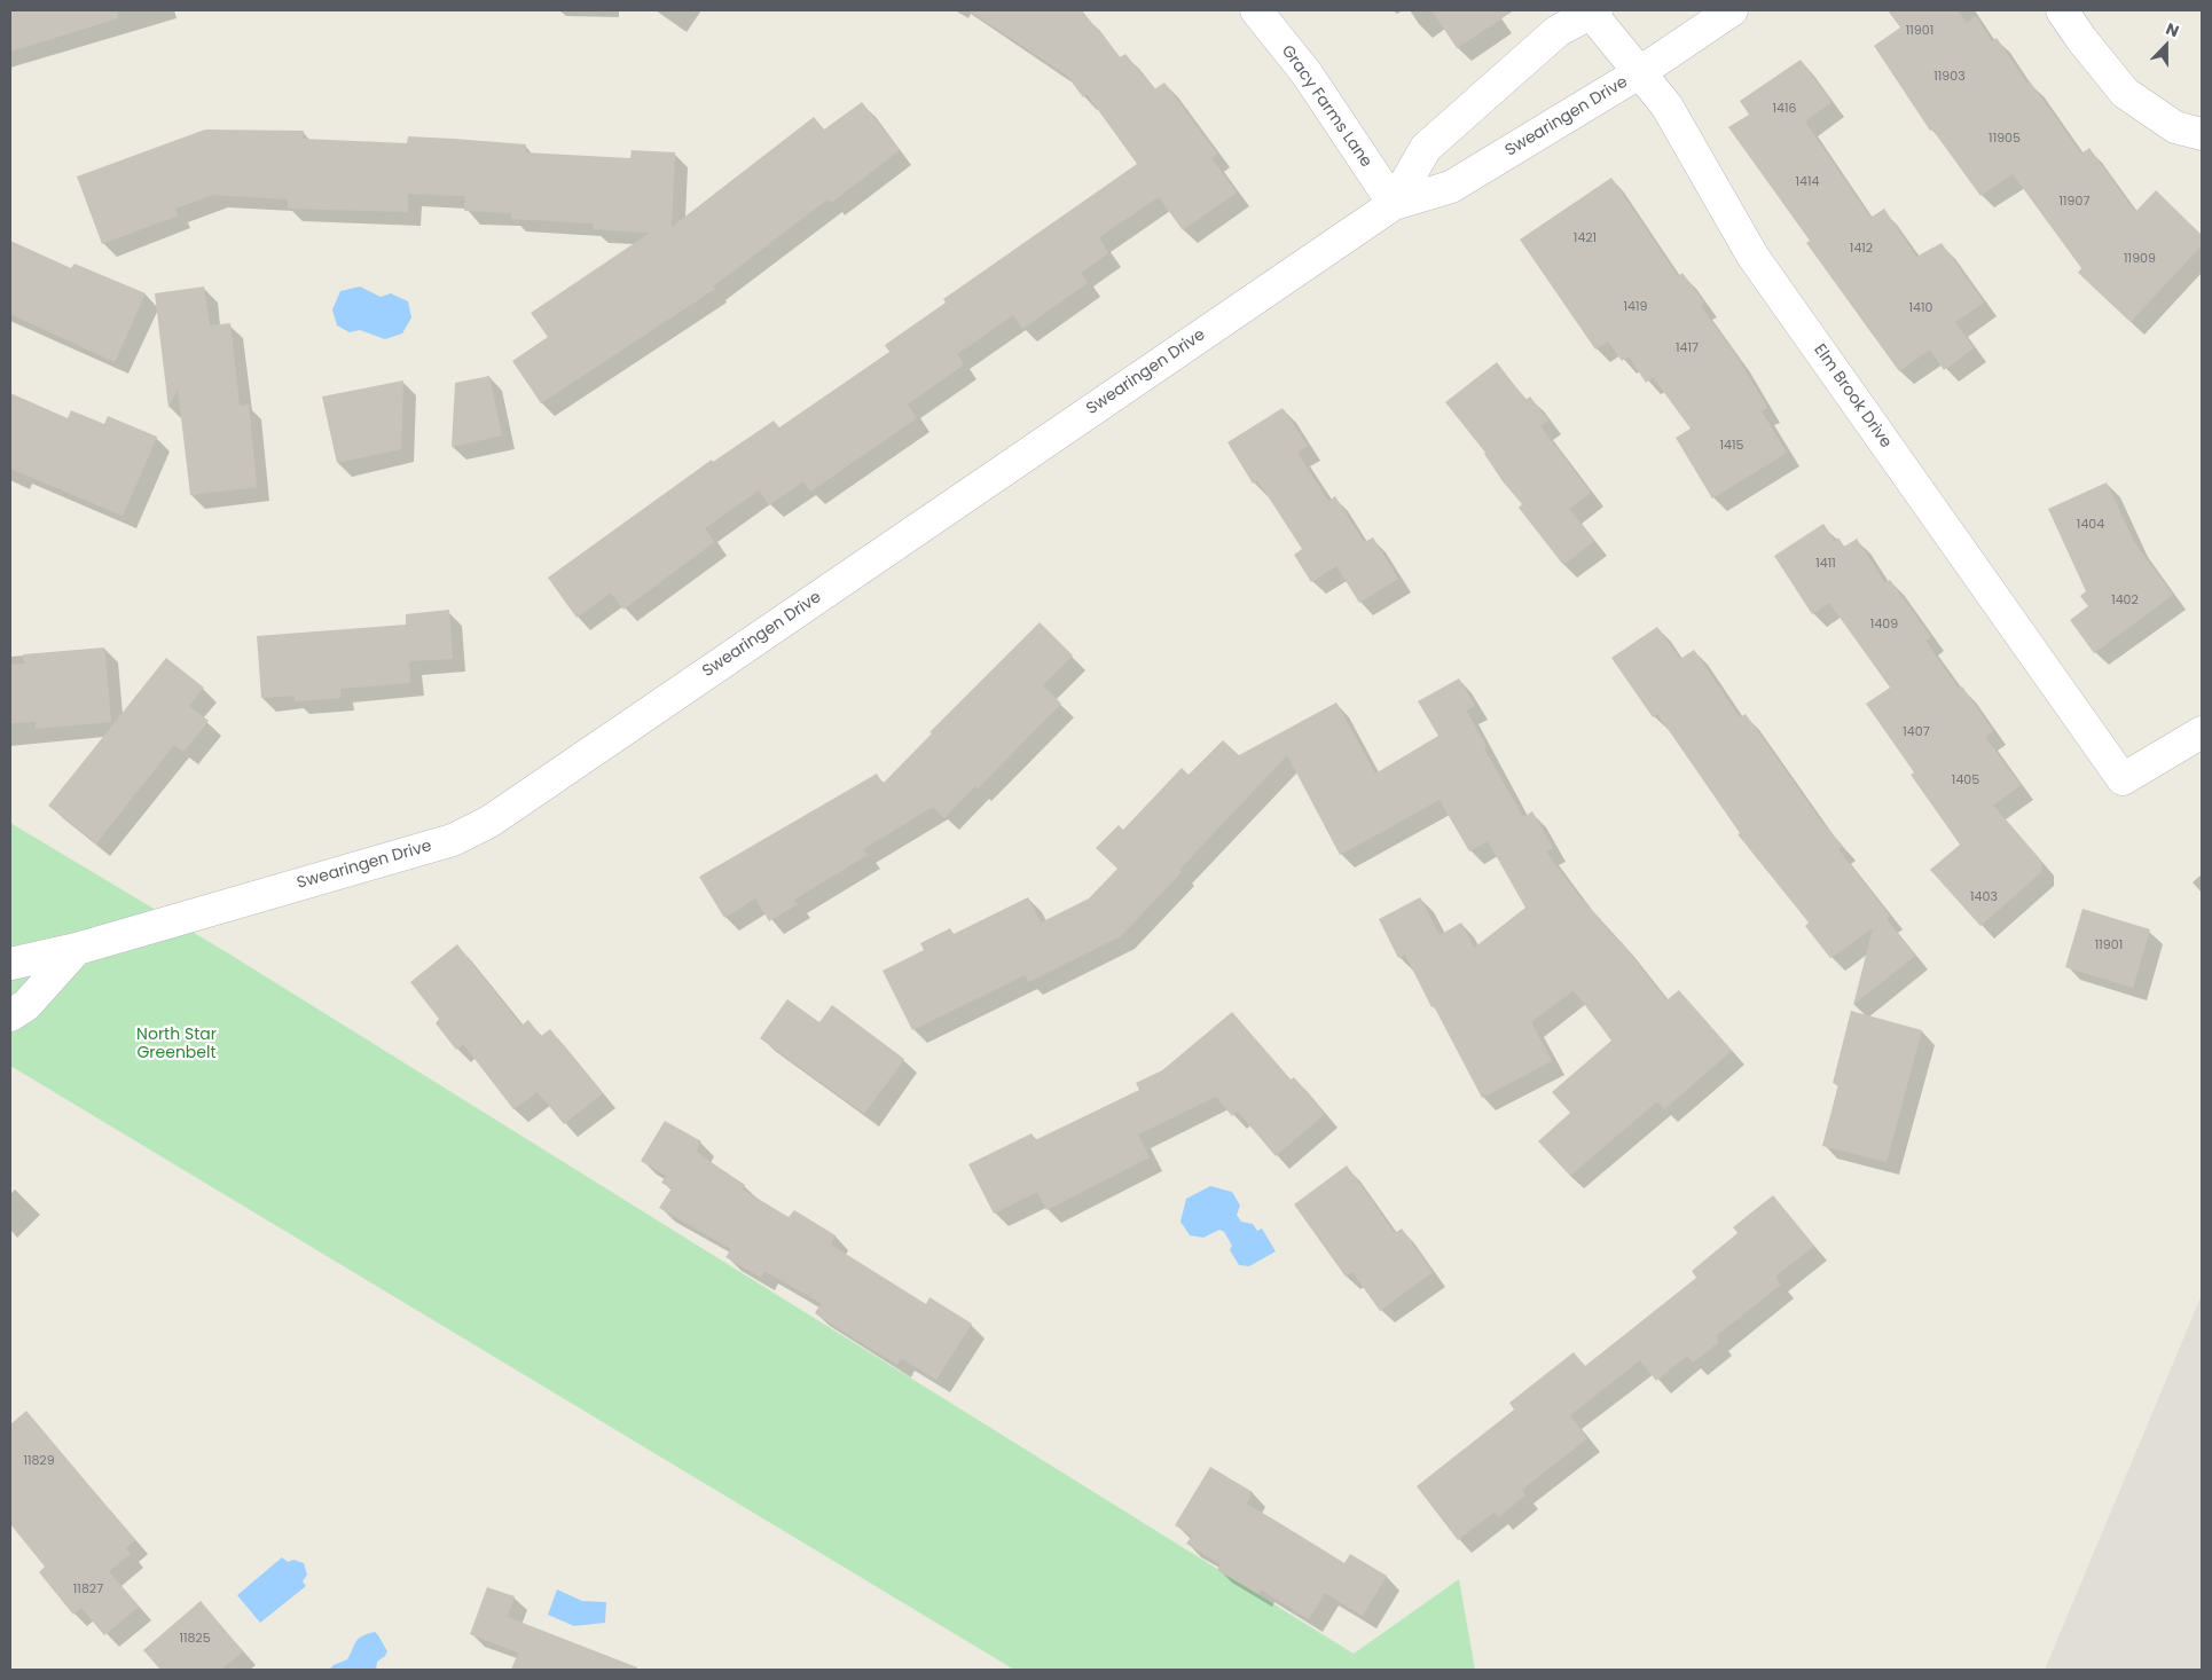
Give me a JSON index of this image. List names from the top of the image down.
{
  "streets": {
    "street": ["Gracy Farms Lane", "Swearingen Drive", "Elm Brook Drive"]
  },
  "crossings": [
    ["Gracy Farms Lane", "Swearingen Drive"],
    ["Swearingen Drive", "Elm Brook Drive"]
  ],
  "parks": ["North Star Greenbelt"],
  "house_numbers": [
    "11901",
    "11903",
    "1416",
    "11905",
    "1414",
    "11907",
    "1421",
    "1412",
    "11909",
    "1419",
    "1410",
    "1417",
    "1415",
    "1404",
    "1411",
    "1402",
    "1409",
    "1407",
    "1405",
    "1403",
    "11901",
    "11829",
    "11827",
    "11825"
  ],
  "north": "top"
}
